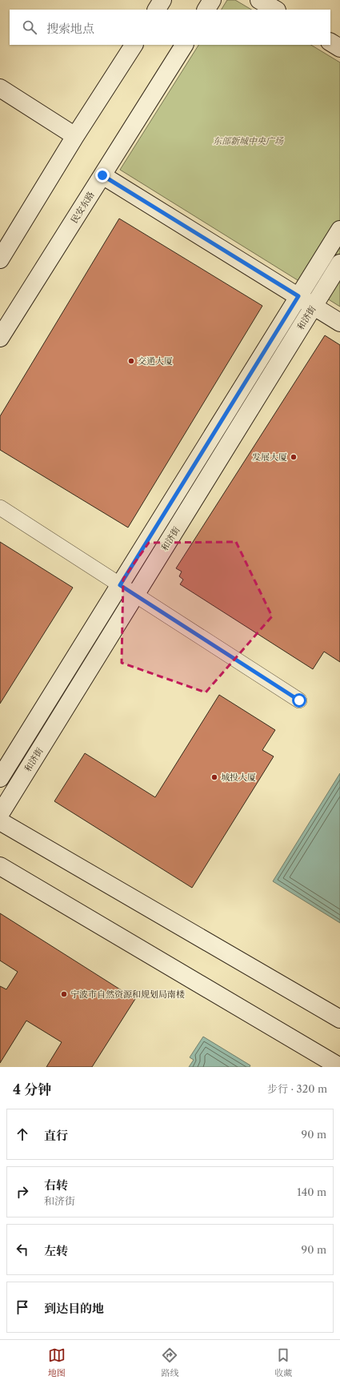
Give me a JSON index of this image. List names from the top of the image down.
{
  "streets": {
    "street": ["民安东路", "和济街"]
  },
  "parks": ["东部新城中央广场"],
  "places": [
    "交通大厦",
    "发展大厦",
    "城投大厦",
    "宁波市自然资源和规划局南楼"
  ],
  "page": {
    "search": "搜索地点",
    "heading": ["4 分钟", "步行 · 320 m"],
    "list": [
      ["直行", "90 m"],
      ["右转", "和济街", "140 m"],
      ["左转", "90 m"],
      "到达目的地"
    ],
    "nav": ["地图", "路线", "收藏"]
  }
}
